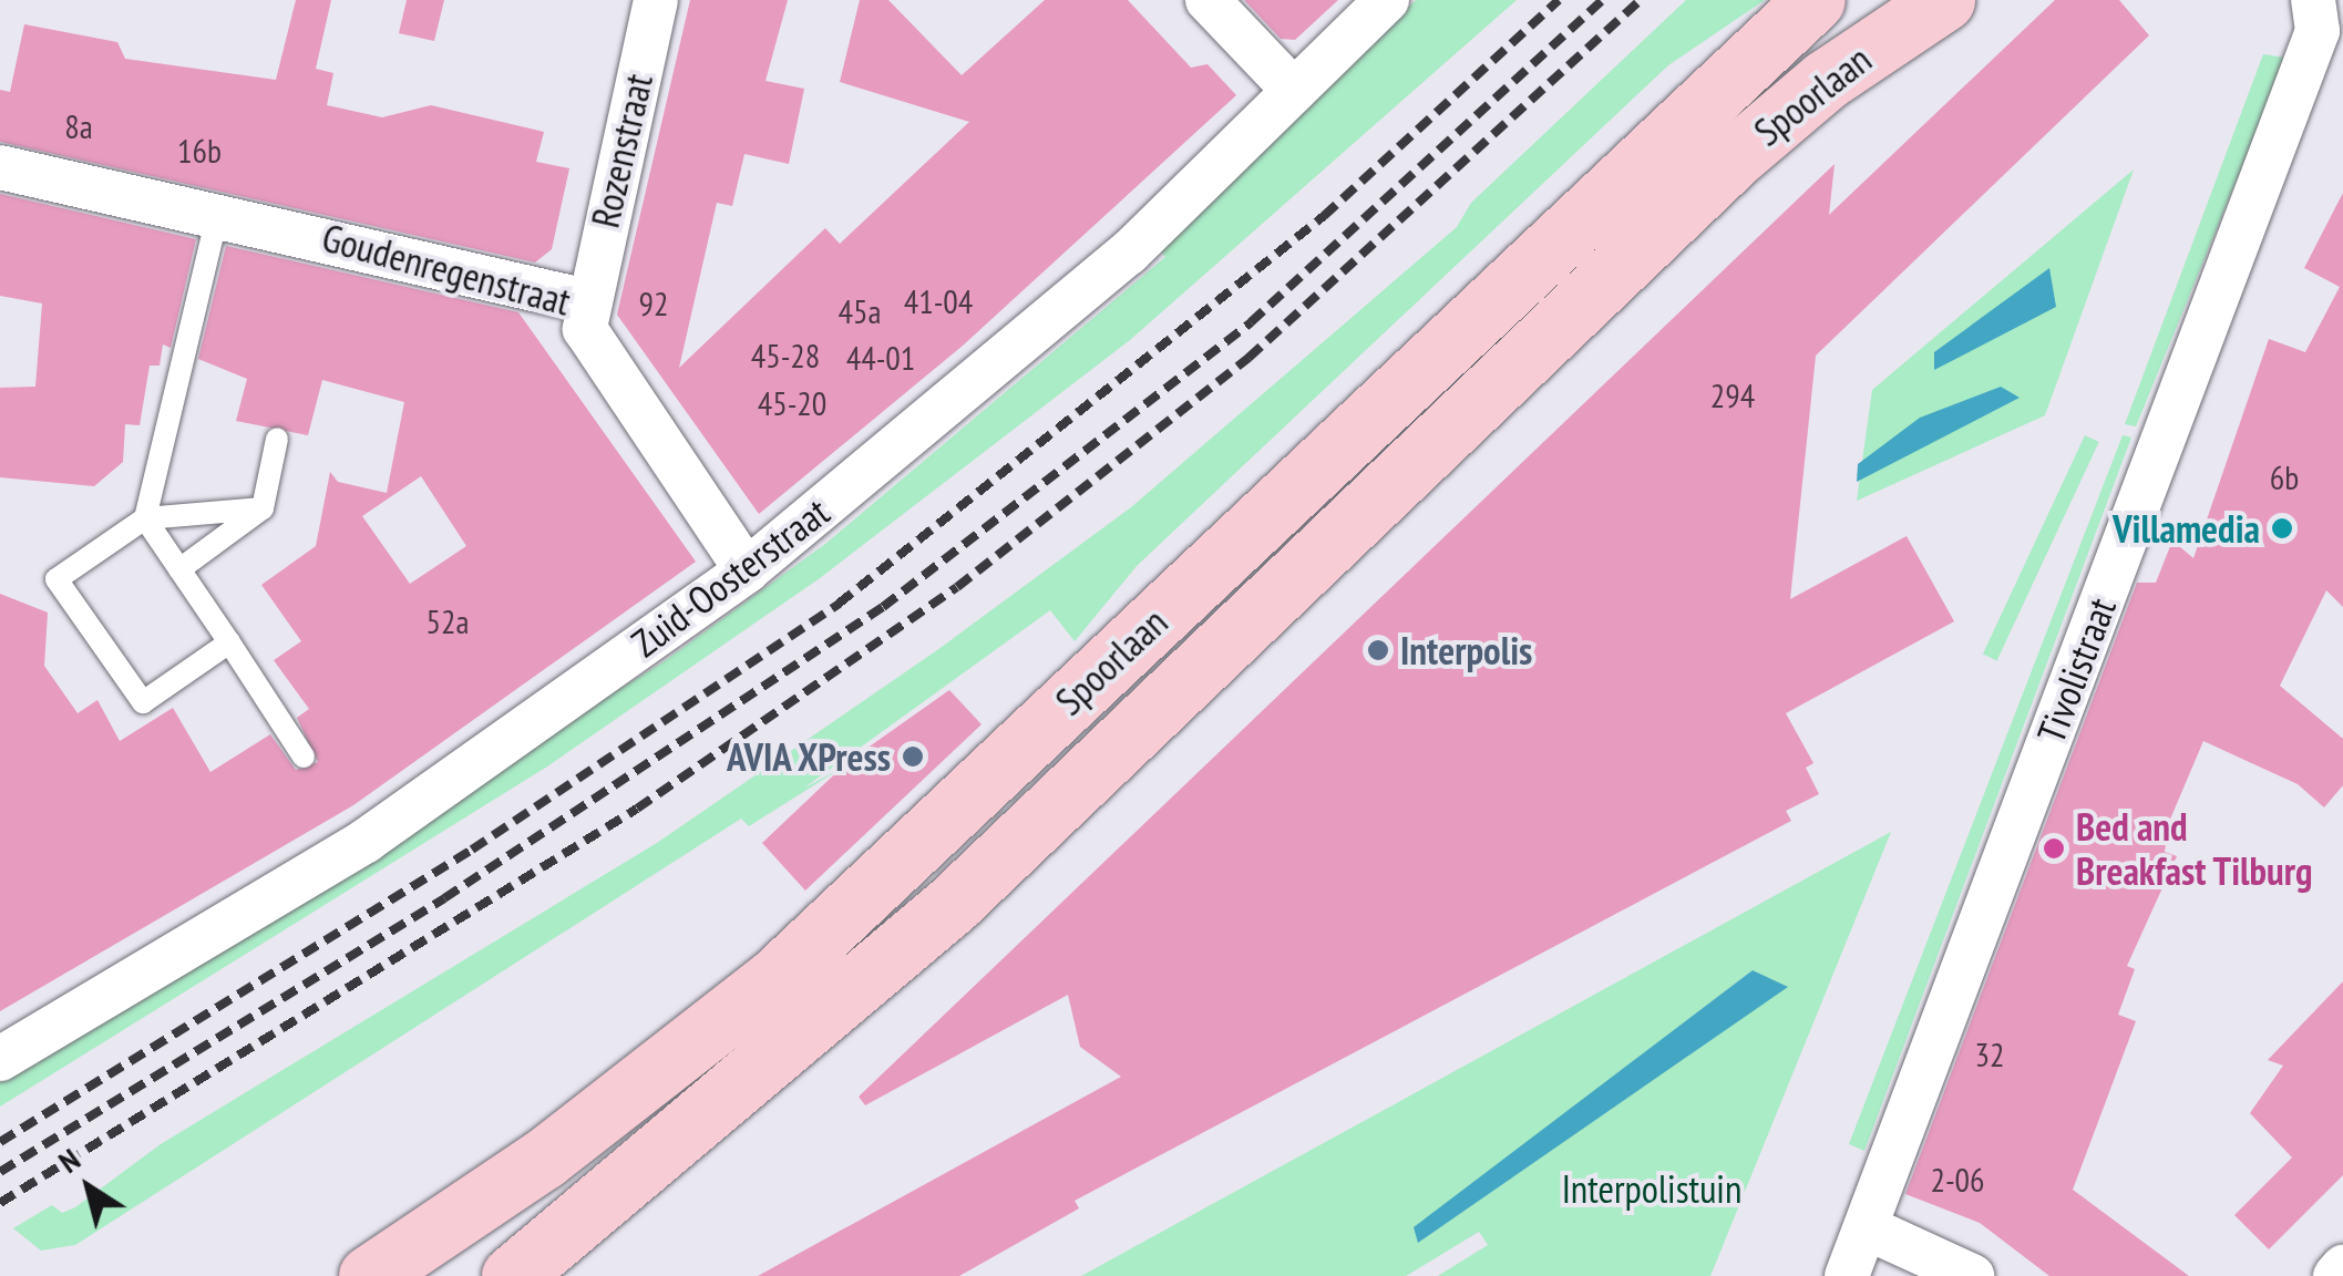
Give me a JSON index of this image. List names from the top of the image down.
{
  "streets": {
    "street": [
      "Spoorlaan",
      "Rozenstraat",
      "Goudenregenstraat",
      "Zuid-Oosterstraat",
      "Tivolistraat"
    ]
  },
  "crossings": [
    ["Rozenstraat", "Goudenregenstraat"],
    ["Goudenregenstraat", "Zuid-Oosterstraat"]
  ],
  "parks": ["Interpolistuin"],
  "places": [
    "Villamedia",
    "Interpolis",
    "AVIA XPress",
    "Bed and Breakfast Tilburg"
  ],
  "house_numbers": [
    "8a",
    "16b",
    "41-04",
    "92",
    "45a",
    "45-28",
    "44-01",
    "294",
    "45-20",
    "6b",
    "52a",
    "32",
    "2-06"
  ],
  "north": "top left"
}
